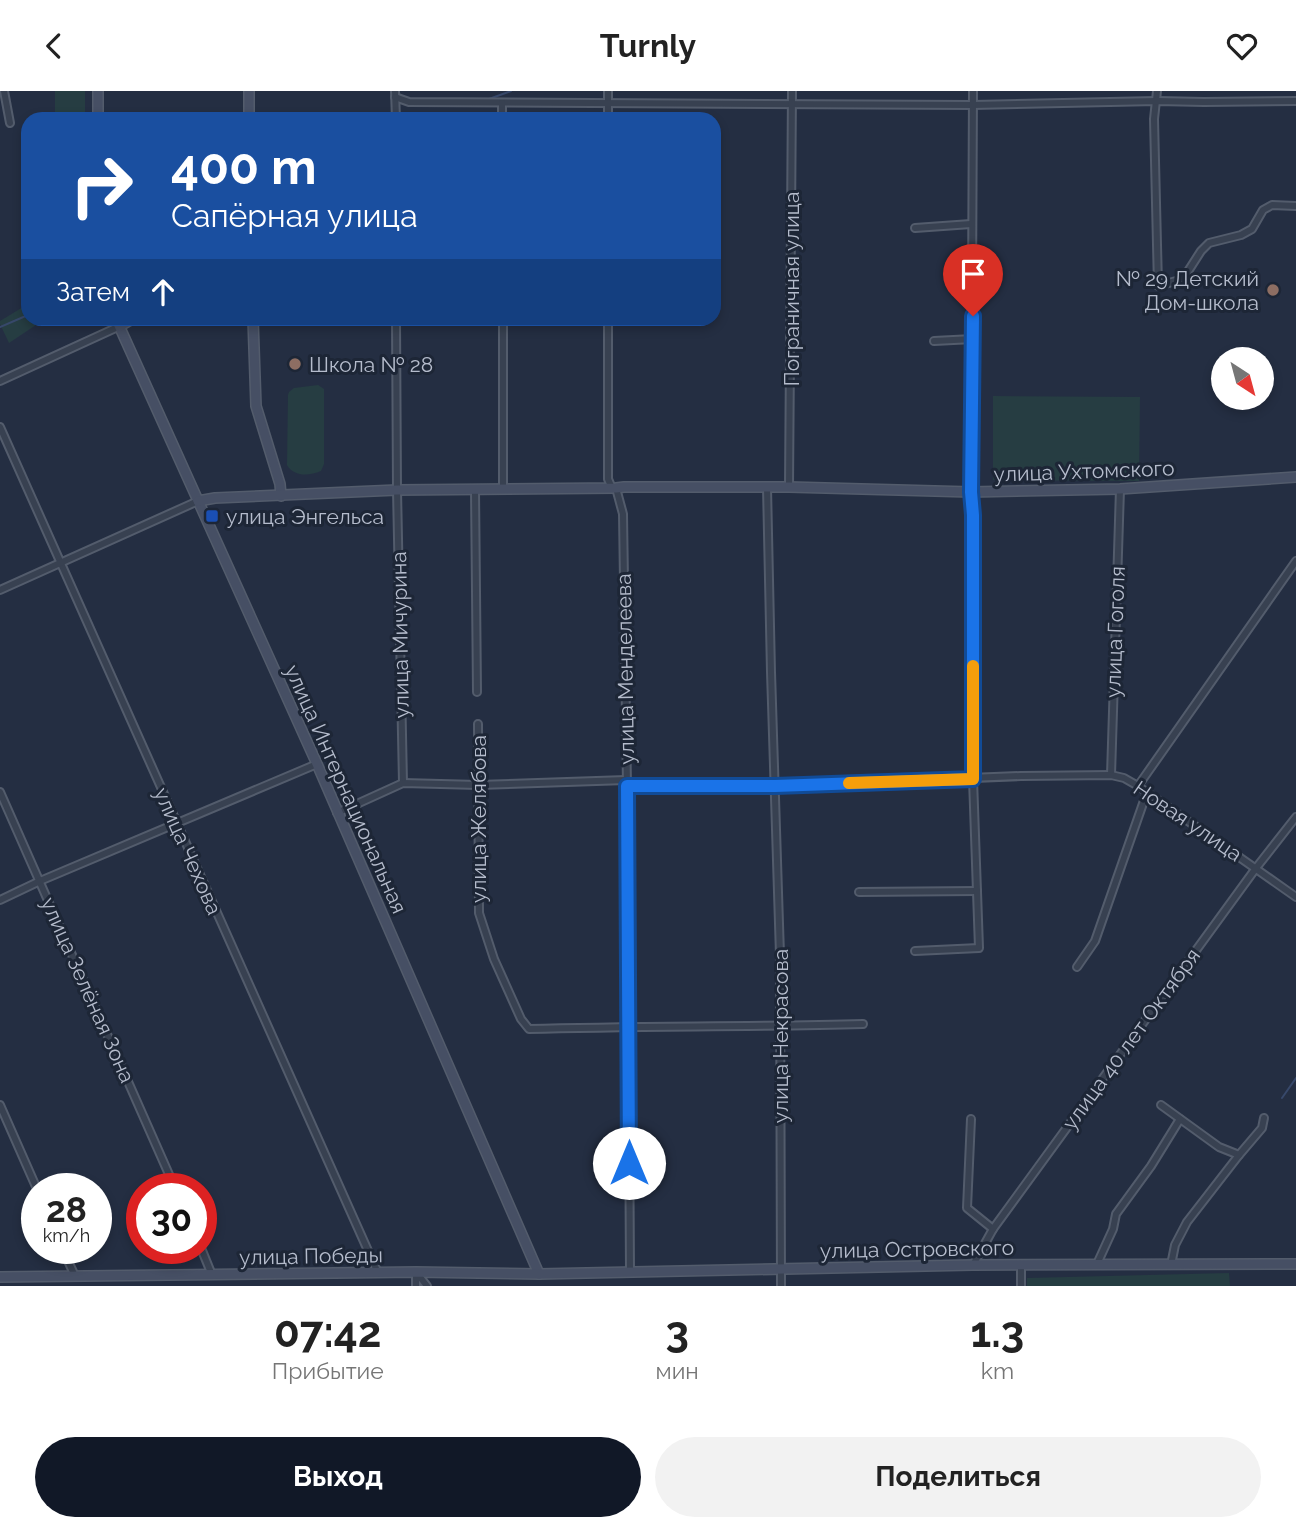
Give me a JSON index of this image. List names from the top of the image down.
{
  "streets": {
    "main road": [
      "улица Ухтомского",
      "улица Интернациональная",
      "улица Островского",
      "улица Победы"
    ],
    "street": [
      "Пограничная улица",
      "улица Гоголя",
      "улица Мичурина",
      "улица Менделеева",
      "улица Желябова",
      "Новая улица",
      "улица Чехова",
      "улица Зелёная Зона",
      "улица Некрасова",
      "улица 40 лет Октября"
    ]
  },
  "crossings": [
    ["Пограничная улица", "улица Ухтомского"],
    ["улица Ухтомского", "улица Гоголя"],
    ["улица Гоголя", "Новая улица"],
    ["улица Мичурина", "Новая улица"],
    ["улица Менделеева", "улица Желябова"],
    ["улица Менделеева", "Новая улица"],
    ["улица Менделеева", "улица Островского"],
    ["улица Интернациональная", "улица Островского"],
    ["улица Интернациональная", "улица Победы"],
    ["улица Желябова", "Новая улица"],
    ["Новая улица", "улица Некрасова"],
    ["Новая улица", "улица 40 лет Октября"],
    ["улица Чехова", "улица Победы"],
    ["улица Некрасова", "улица Островского"],
    ["улица 40 лет Октября", "улица Островского"],
    ["улица Островского", "улица Победы"]
  ],
  "places": {
    "other": ["№ 29 Детский Дом-школа", "Школа № 28"],
    "transit": ["улица Энгельса"]
  },
  "north": "bottom right",
  "page": {
    "header": "Turnly",
    "turn": ["400 m", "Сапёрная улица"],
    "then": "Затем",
    "speed": "28 km/h",
    "limit": "30",
    "eta": [
      "07:42",
      "Прибытие",
      "3",
      "мин",
      "1.3",
      "km"
    ],
    "buttons": ["Выход", "Поделиться"]
  }
}
